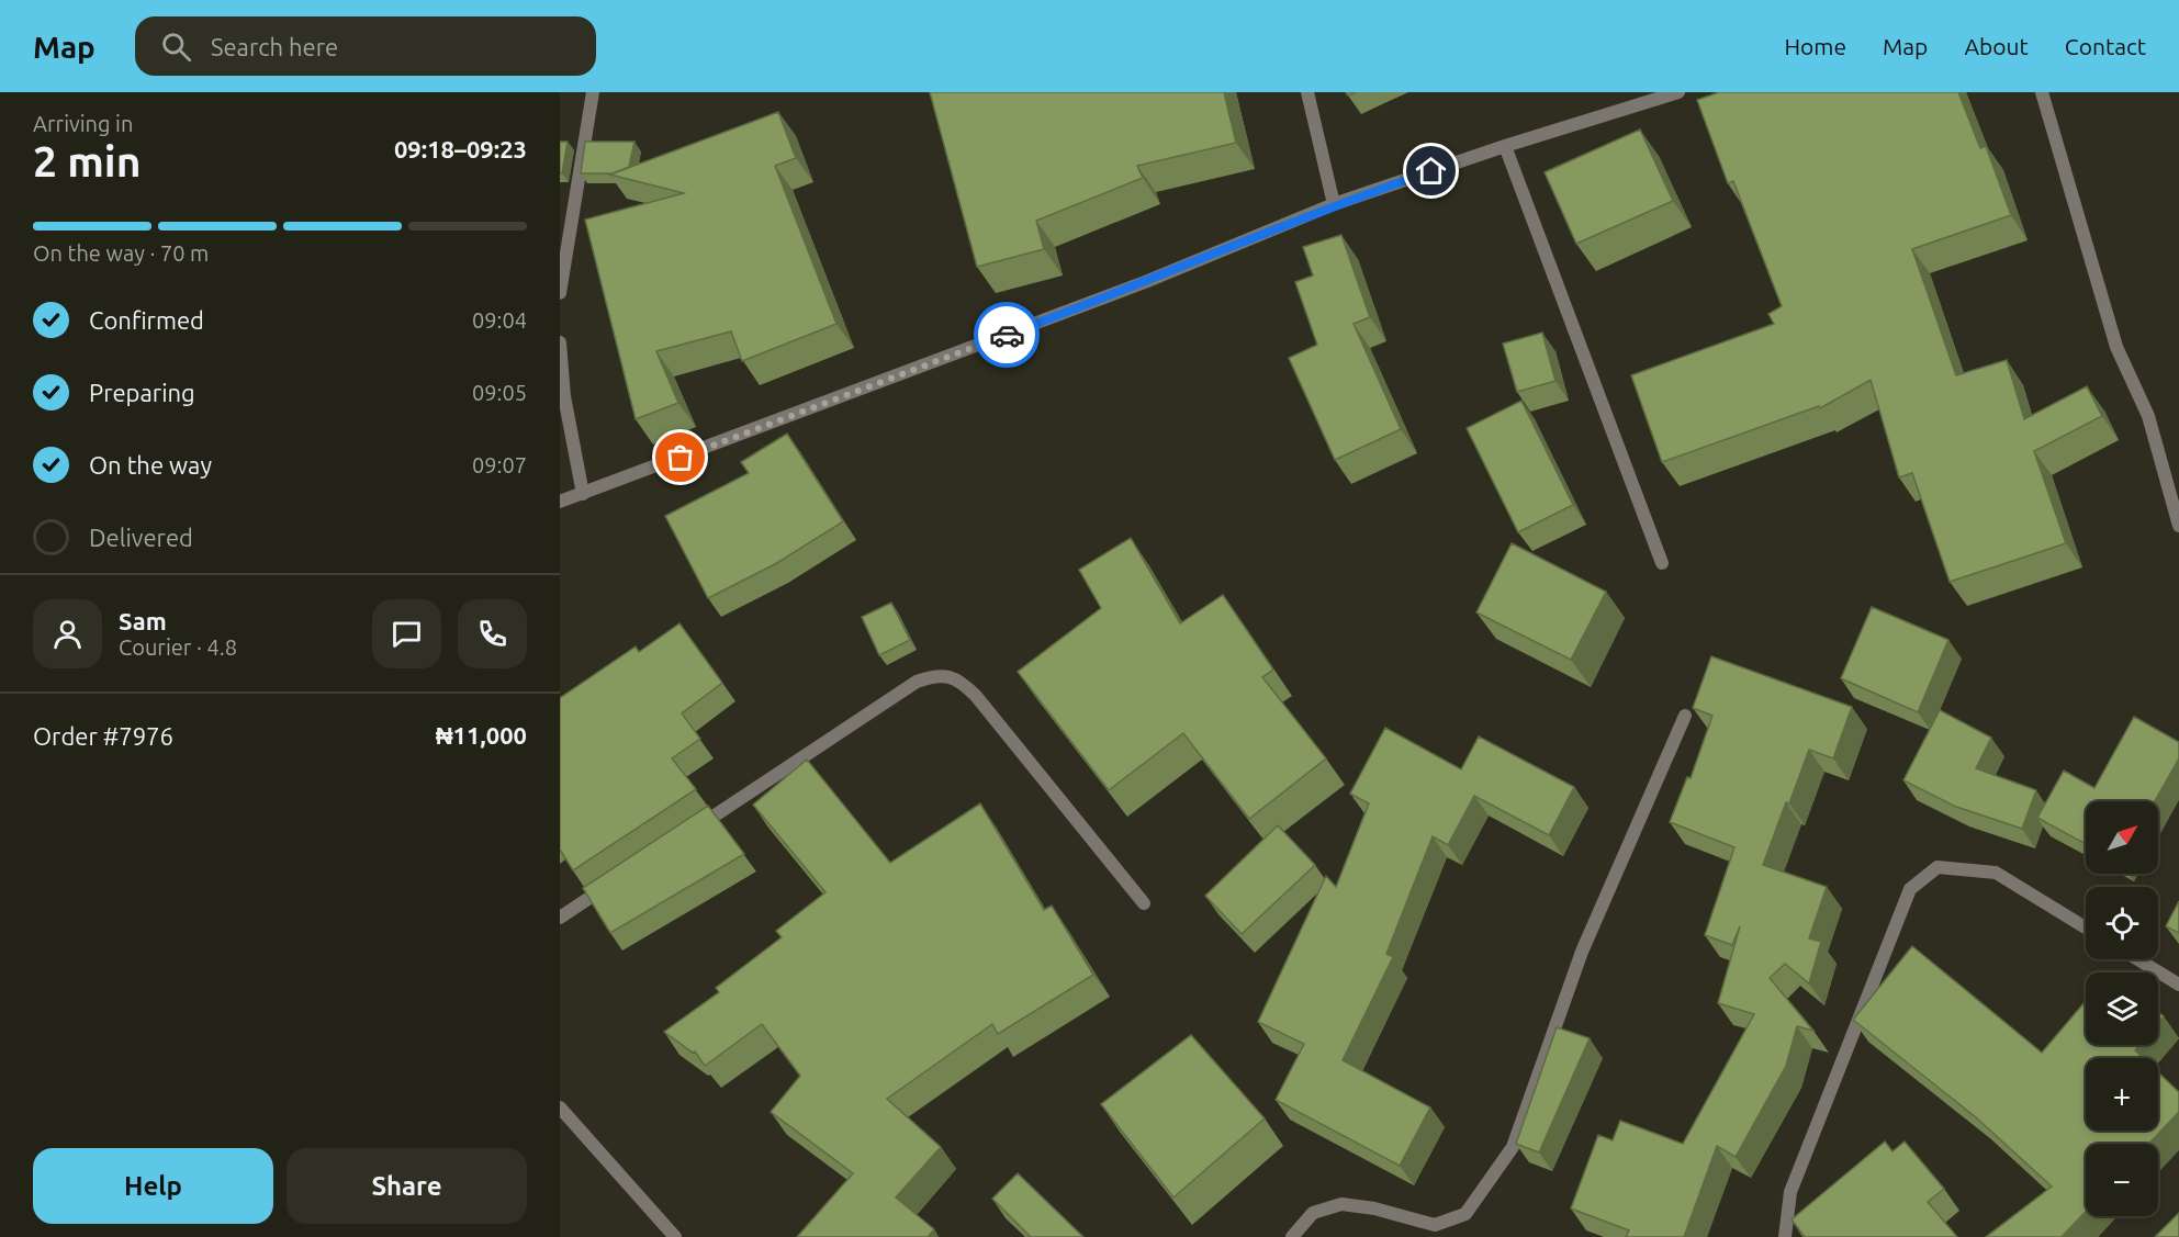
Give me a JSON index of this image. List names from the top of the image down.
{
  "north": "top right",
  "page": {
    "header": "Map",
    "search": "Search here",
    "nav": [
      "Home",
      "Map",
      "About",
      "Contact"
    ],
    "heading": ["2 min", "Arriving in", "09:18–09:23"],
    "panel": [
      "Sam",
      "Courier · 4.8",
      "Order #7976",
      "₦11,000"
    ],
    "bar": "On the way · 70 m",
    "list": [
      ["Confirmed", "09:04"],
      ["Preparing", "09:05"],
      ["On the way", "09:07"],
      "Delivered"
    ],
    "map_buttons": ["+", "−"],
    "buttons": ["Help", "Share"]
  }
}
